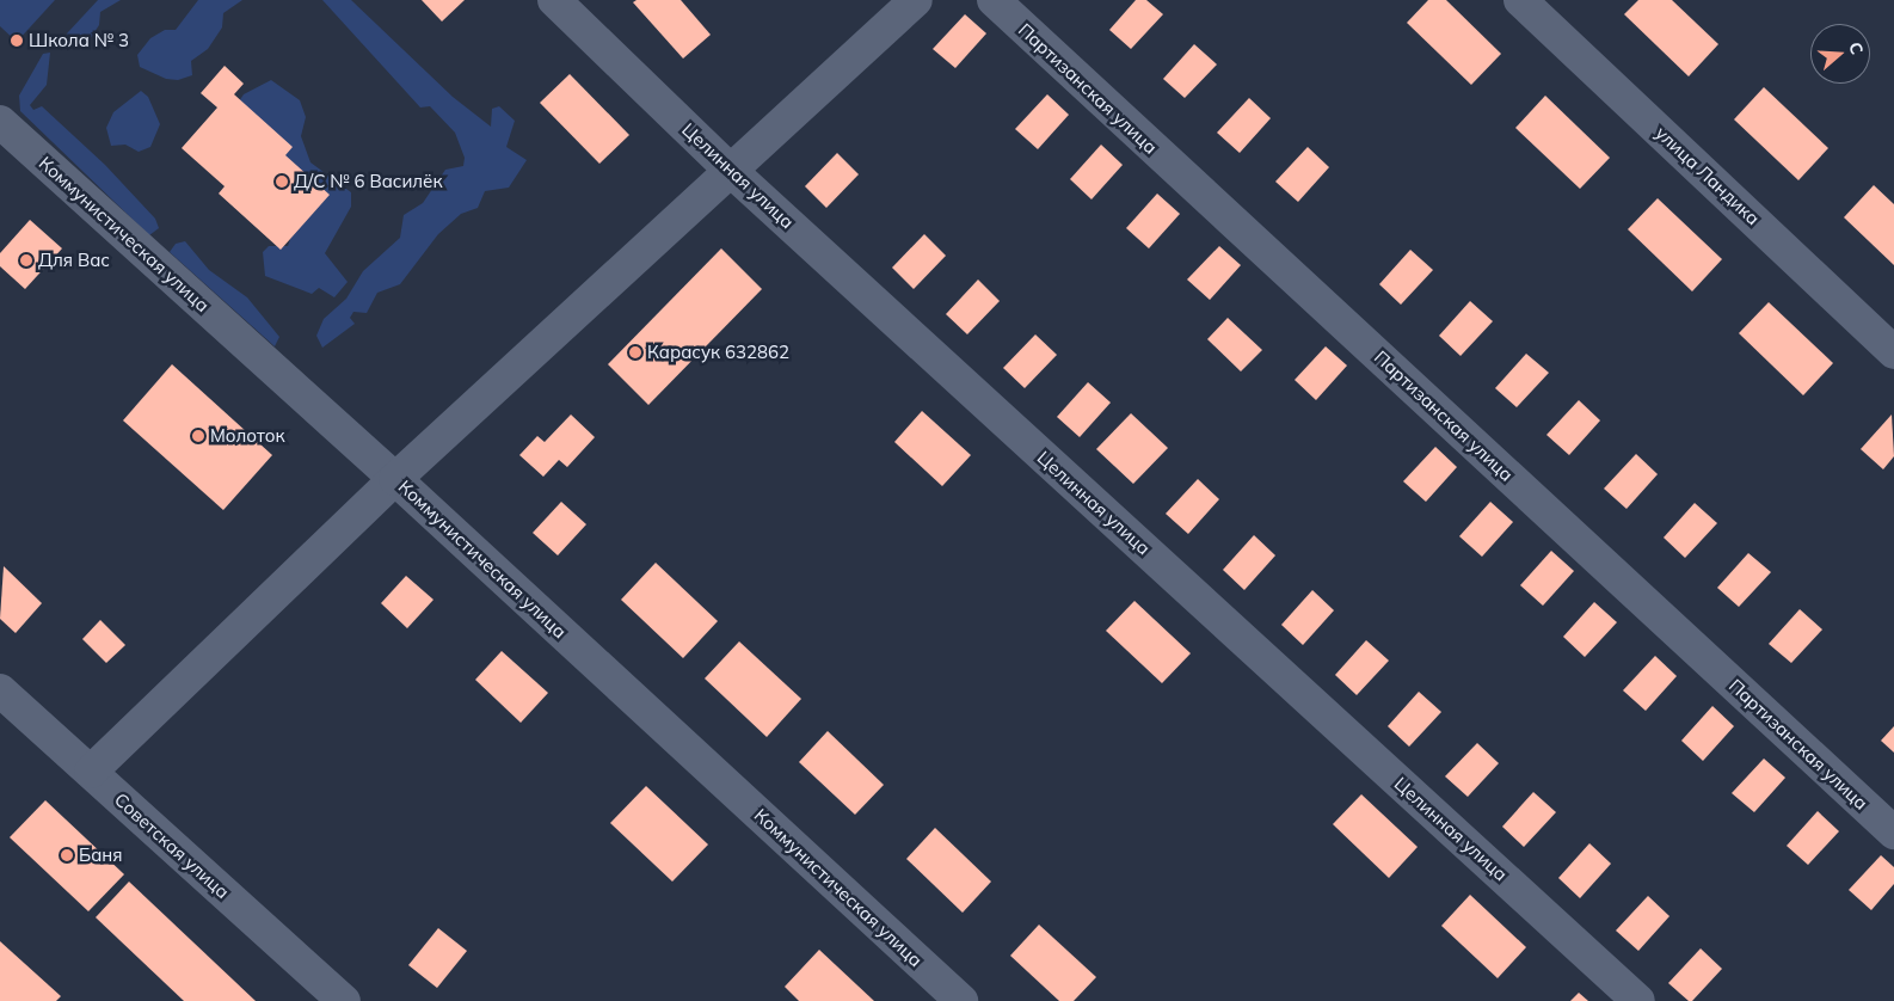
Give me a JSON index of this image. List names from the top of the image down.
{
  "streets": {
    "street": [
      "Партизанская улица",
      "Целинная улица",
      "улица Ландика",
      "Коммунистическая улица",
      "Советская улица"
    ]
  },
  "places": [
    "Школа № 3",
    "Д/С № 6 Василёк",
    "Для Вас",
    "Карасук 632862",
    "Молоток",
    "Баня"
  ],
  "north": "right"
}
